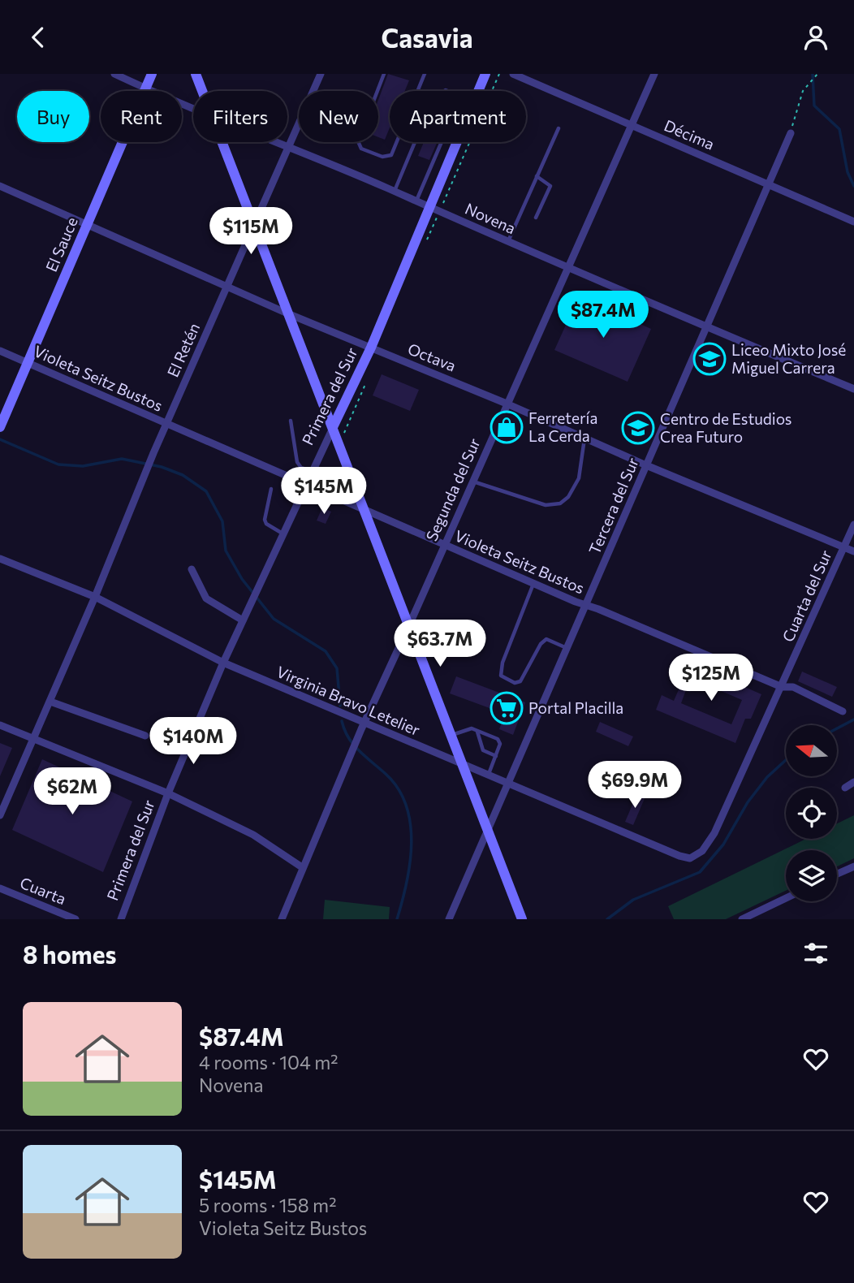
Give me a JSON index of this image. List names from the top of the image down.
{
  "streets": {
    "main road": ["El Sauce", "Primera del Sur"],
    "street": [
      "Décima",
      "Novena",
      "El Retén",
      "Octava",
      "Violeta Seitz Bustos",
      "Segunda del Sur",
      "Tercera del Sur",
      "Cuarta del Sur",
      "Virginia Bravo Letelier",
      "Cuarta"
    ]
  },
  "crossings": [
    ["Décima", "Segunda del Sur"],
    ["Décima", "Tercera del Sur"],
    ["Novena", "El Sauce"],
    ["Novena", "El Retén"],
    ["Novena", "Primera del Sur"],
    ["Novena", "Segunda del Sur"],
    ["Novena", "Tercera del Sur"],
    ["El Sauce", "Octava"],
    ["El Sauce", "Violeta Seitz Bustos"],
    ["El Retén", "Octava"],
    ["El Retén", "Violeta Seitz Bustos"],
    ["El Retén", "Virginia Bravo Letelier"],
    ["Octava", "Primera del Sur"],
    ["Octava", "Segunda del Sur"],
    ["Octava", "Tercera del Sur"],
    ["Octava", "Cuarta del Sur"],
    ["Violeta Seitz Bustos", "Primera del Sur"],
    ["Violeta Seitz Bustos", "Segunda del Sur"],
    ["Violeta Seitz Bustos", "Tercera del Sur"],
    ["Violeta Seitz Bustos", "Cuarta del Sur"],
    ["Primera del Sur", "Virginia Bravo Letelier"],
    ["Segunda del Sur", "Virginia Bravo Letelier"],
    ["Tercera del Sur", "Virginia Bravo Letelier"],
    ["Cuarta del Sur", "Virginia Bravo Letelier"]
  ],
  "places": {
    "school or university": ["Liceo Mixto José Miguel Carrera", "Centro de Estudios Crea Futuro"],
    "shop": ["Ferretería La Cerda"],
    "supermarket": ["Portal Placilla"]
  },
  "north": "left",
  "page": {
    "header": "Casavia",
    "chip": [
      "Buy",
      "Rent",
      "Filters",
      "New",
      "Apartment"
    ],
    "price": [
      "$115M",
      "$87.4M",
      "$145M",
      "$63.7M",
      "$125M",
      "$140M",
      "$69.9M",
      "$62M"
    ],
    "heading": "8 homes",
    "list": [
      {
        "name": "$87.4M",
        "note": "4 rooms · 104 m² · Novena"
      },
      {
        "name": "$145M",
        "note": "5 rooms · 158 m² · Violeta Seitz Bustos"
      }
    ]
  }
}
